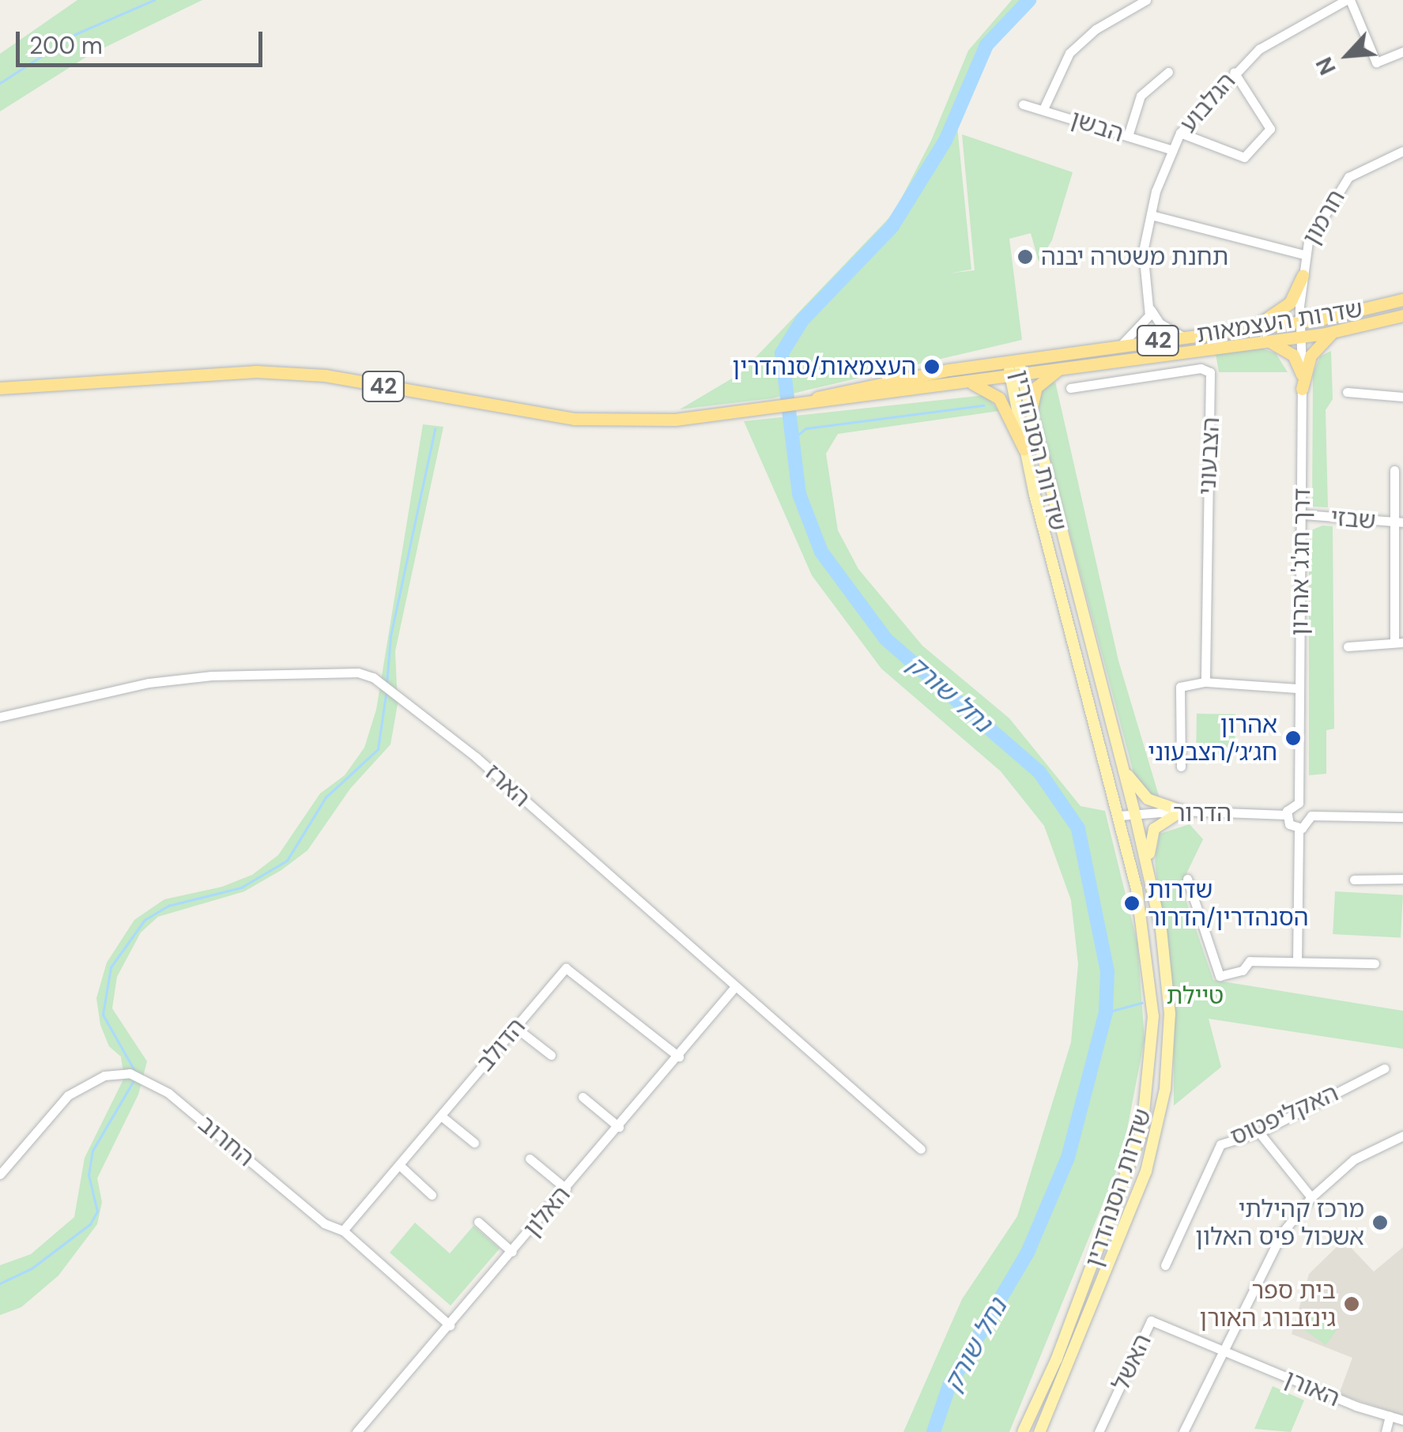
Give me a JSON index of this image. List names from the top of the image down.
{
  "streets": {
    "highway": ["שדרות העצמאות", "42"],
    "main road": ["שדרות הסנהדרין"],
    "street": [
      "הגלבוע",
      "הבשן",
      "חרמון",
      "הצבעוני",
      "שבזי",
      "דרך חג'ג' אהרון",
      "הארז",
      "הדרור",
      "הדולב",
      "האקליפטוס",
      "החרוב",
      "האלון",
      "האשל",
      "האורן"
    ]
  },
  "crossings": [
    ["הגלבוע", "הבשן"],
    ["חרמון", "שדרות העצמאות"],
    ["חרמון", "דרך חג'ג' אהרון"],
    ["שדרות העצמאות", "42"],
    ["שדרות העצמאות", "שדרות הסנהדרין"],
    ["שדרות העצמאות", "דרך חג'ג' אהרון"],
    ["42", "שדרות הסנהדרין"],
    ["שדרות הסנהדרין", "הדרור"],
    ["שבזי", "דרך חג'ג' אהרון"],
    ["הארז", "האלון"],
    ["הדולב", "החרוב"],
    ["הדולב", "האלון"],
    ["החרוב", "האלון"],
    ["האשל", "האורן"]
  ],
  "water": ["נחל שורק"],
  "parks": ["טיילת"],
  "places": [
    "תחנת משטרה יבנה",
    "העצמאות/סנהדרין",
    "אהרון חג׳ג׳/הצבעוני",
    "שדרות הסנהדרין/הדרור",
    "מרכז קהילתי אשכול פיס האלון",
    "בית ספר גינזבורג האורן"
  ],
  "scale_bar": "200 m",
  "north": "bottom left"
}
